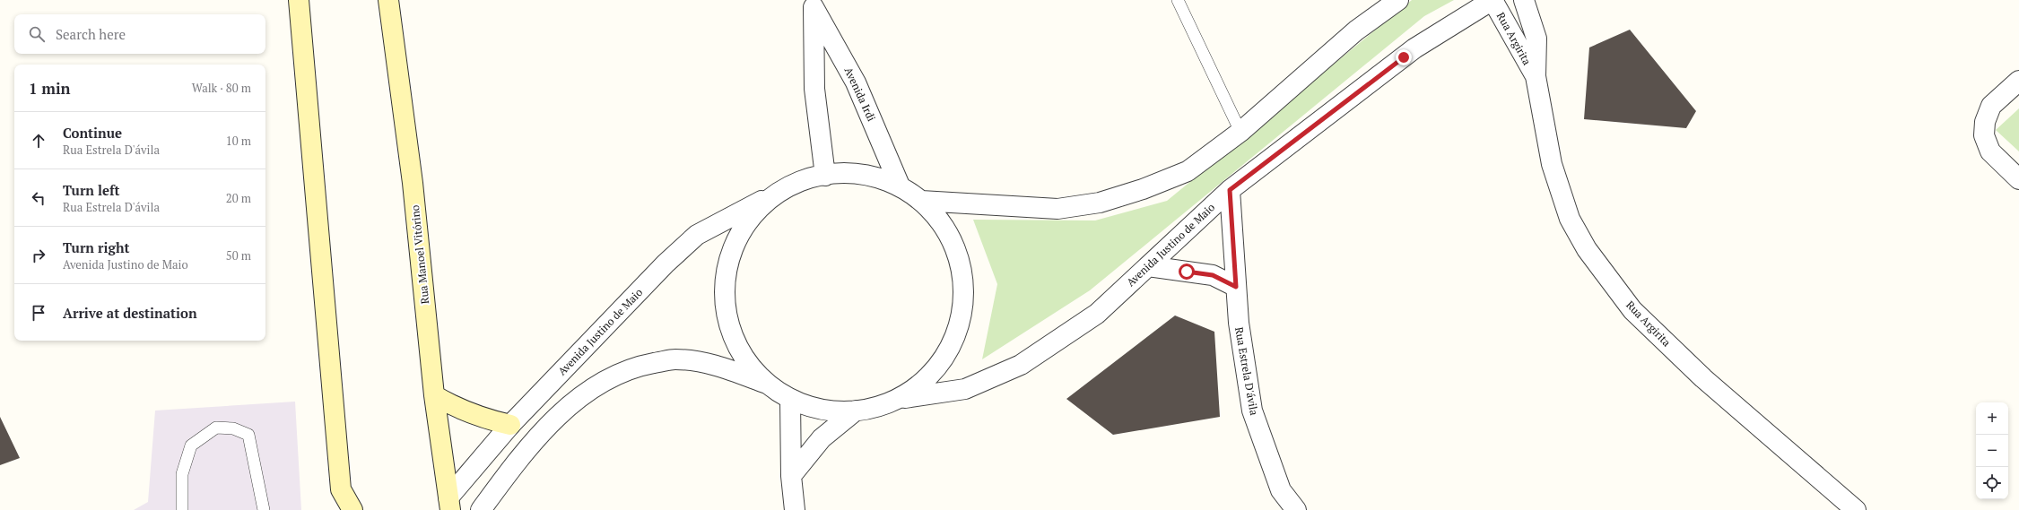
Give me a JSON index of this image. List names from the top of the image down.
{
  "streets": {
    "main road": ["Rua Manoel Vitórino"],
    "street": [
      "Rua Argirita",
      "Avenida Irdi",
      "Avenida Justino de Maio",
      "Rua Estrela D'ávila"
    ]
  },
  "crossings": [
    ["Rua Argirita", "Avenida Justino de Maio"],
    ["Avenida Irdi", "Avenida Justino de Maio"],
    ["Avenida Justino de Maio", "Rua Manoel Vitórino"],
    ["Avenida Justino de Maio", "Rua Estrela D'ávila"]
  ],
  "page": {
    "search": "Search here",
    "heading": ["1 min", "Walk · 80 m"],
    "list": [
      ["Continue", "Rua Estrela D'ávila", "10 m"],
      ["Turn left", "Rua Estrela D'ávila", "20 m"],
      ["Turn right", "Avenida Justino de Maio", "50 m"],
      "Arrive at destination"
    ],
    "map_buttons": ["+", "−"]
  }
}
